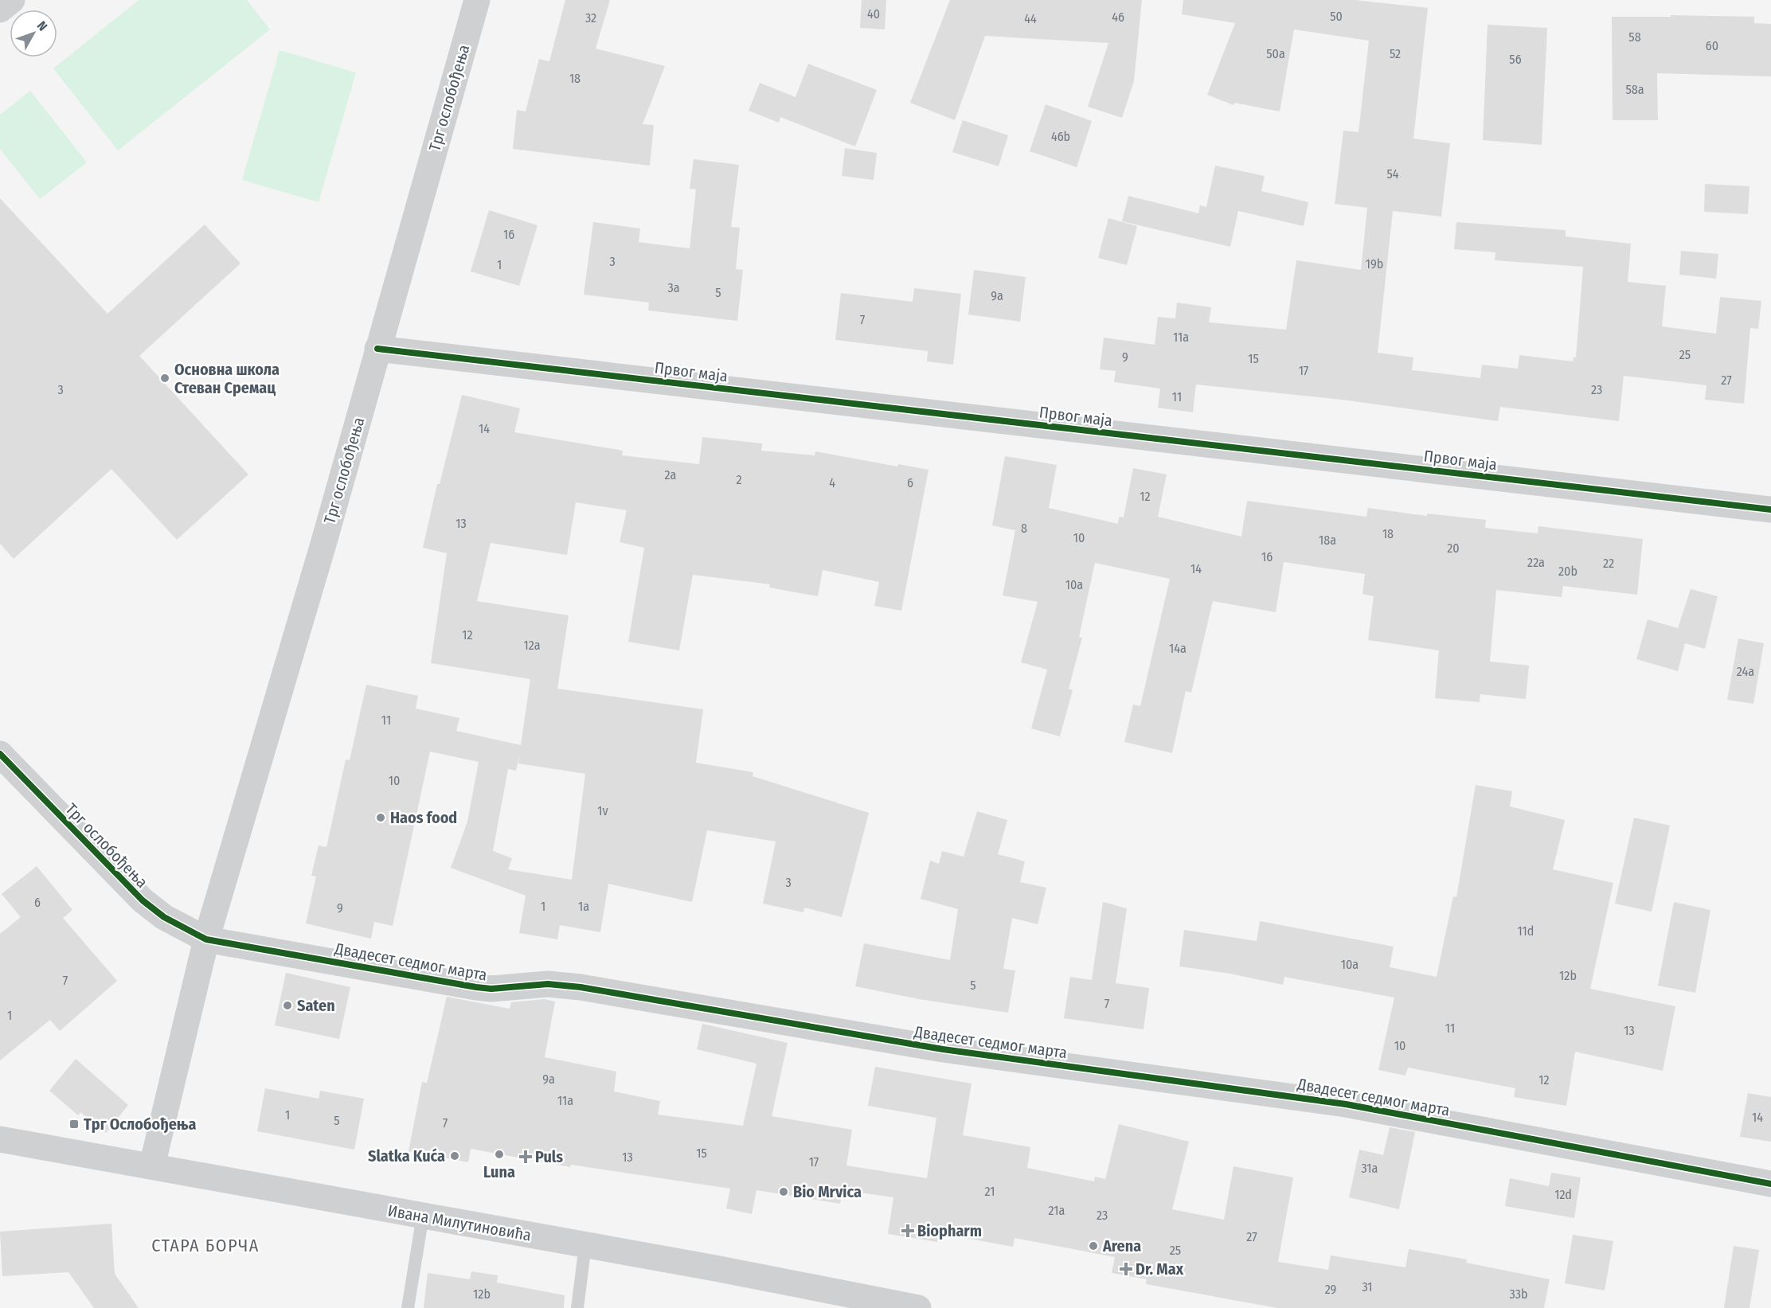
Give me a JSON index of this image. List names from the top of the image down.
{
  "streets": {
    "street": [
      "Трг ослобођења",
      "Првог маја",
      "Двадесет седмог марта",
      "Ивана Милутиновића"
    ]
  },
  "crossings": [
    ["Трг ослобођења", "Првог маја"],
    ["Трг ослобођења", "Двадесет седмог марта"],
    ["Трг ослобођења", "Ивана Милутиновића"]
  ],
  "districts": ["СТАРА БОРЧА"],
  "places": {
    "other": [
      "Основна школа Стеван Сремац",
      "Haos food",
      "Saten",
      "Luna",
      "Slatka Kuća",
      "Bio Mrvica",
      "Arena"
    ],
    "transit": ["Трг Ослобођења"],
    "health": ["Puls", "Biopharm", "Dr. Max"]
  },
  "house_numbers": [
    "40",
    "50",
    "46",
    "32",
    "44",
    "58",
    "60",
    "50a",
    "52",
    "56",
    "18",
    "58a",
    "46b",
    "54",
    "16",
    "3",
    "19b",
    "1",
    "3a",
    "5",
    "9a",
    "7",
    "11a",
    "25",
    "9",
    "15",
    "17",
    "27",
    "3",
    "23",
    "11",
    "14",
    "2a",
    "2",
    "4",
    "6",
    "12",
    "13",
    "8",
    "18",
    "10",
    "18a",
    "20",
    "16",
    "22a",
    "22",
    "14",
    "20b",
    "10a",
    "12",
    "12a",
    "14a",
    "24a",
    "11",
    "10",
    "1v",
    "3",
    "6",
    "1",
    "1a",
    "9",
    "11d",
    "10a",
    "12b",
    "7",
    "5",
    "7",
    "1",
    "11",
    "13",
    "10",
    "9a",
    "12",
    "11a",
    "1",
    "14",
    "5",
    "7",
    "15",
    "13",
    "17",
    "31a",
    "21",
    "12d",
    "21a",
    "23",
    "27",
    "25",
    "31",
    "29",
    "12b",
    "33b"
  ],
  "north": "top right"
}
